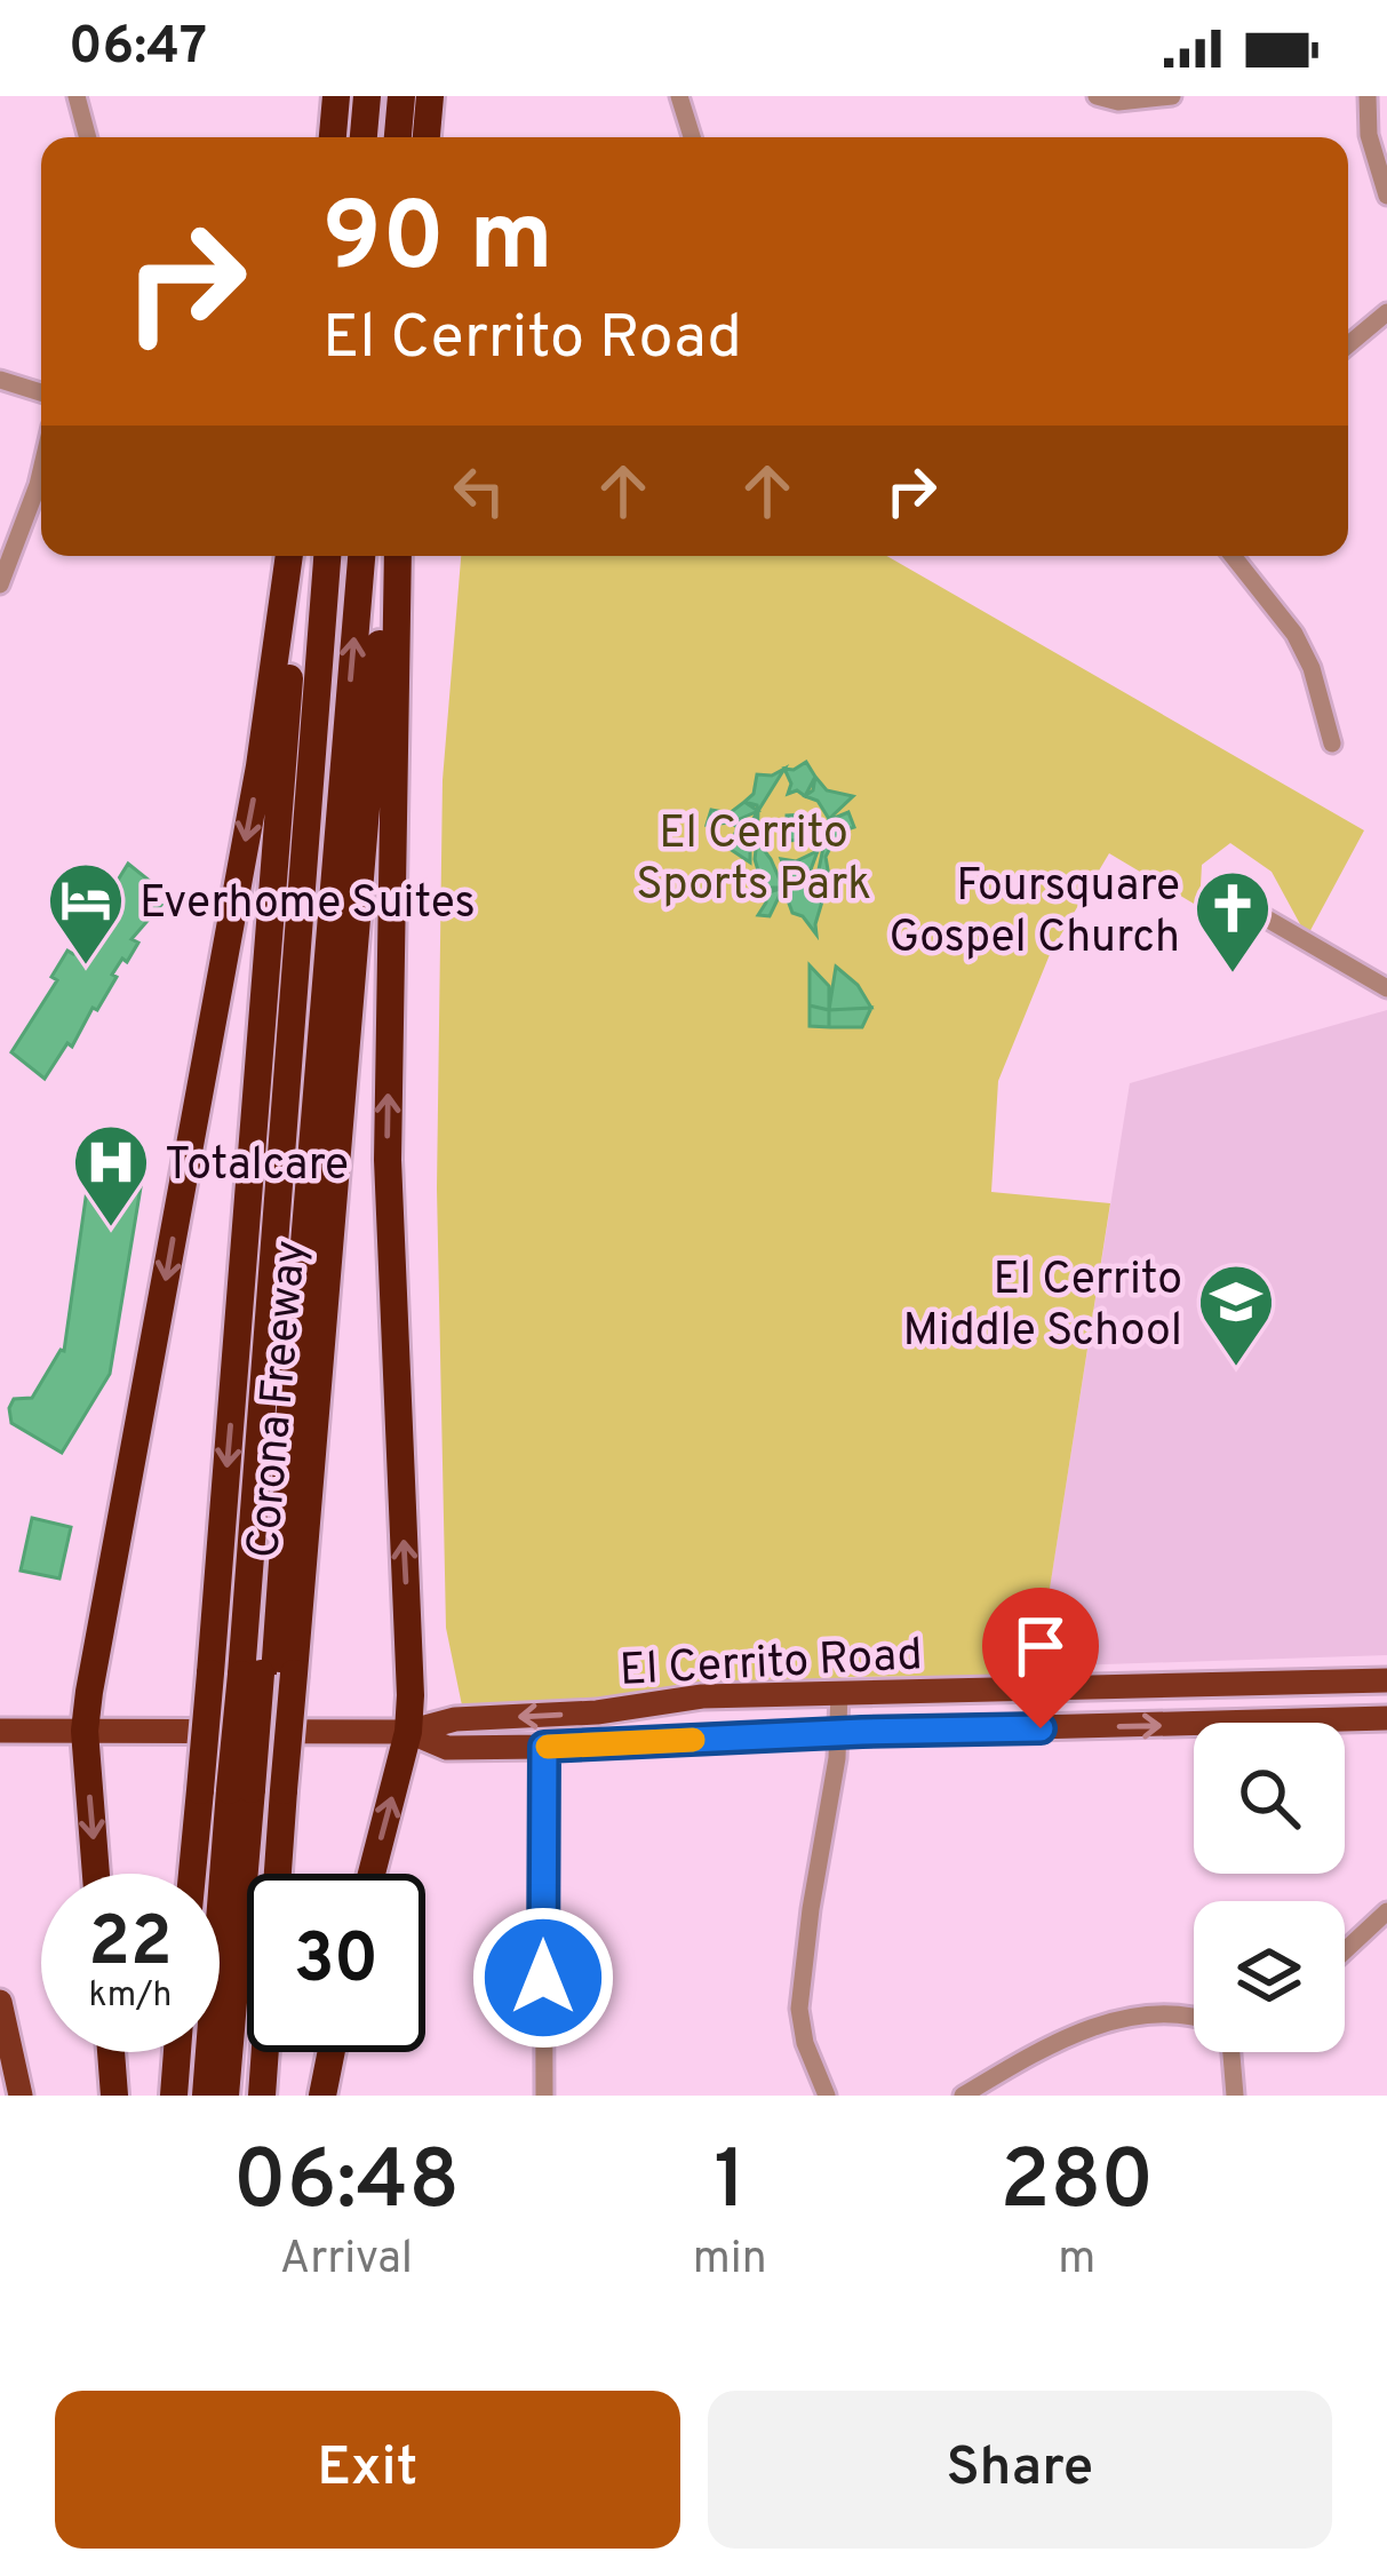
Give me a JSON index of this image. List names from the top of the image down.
{
  "streets": {
    "highway": ["Corona Freeway"],
    "main road": ["El Cerrito Road"]
  },
  "parks": ["El Cerrito Sports Park"],
  "places": {
    "hotel": ["Everhome Suites"],
    "church": ["Foursquare Gospel Church"],
    "hospital": ["Totalcare"],
    "school or university": ["El Cerrito Middle School"]
  },
  "page": {
    "status": "06:47",
    "turn": ["90 m", "El Cerrito Road"],
    "speed": "22 km/h",
    "limit": "30",
    "eta": [
      "06:48",
      "Arrival",
      "1",
      "min",
      "280",
      "m"
    ],
    "buttons": ["Exit", "Share"]
  }
}
